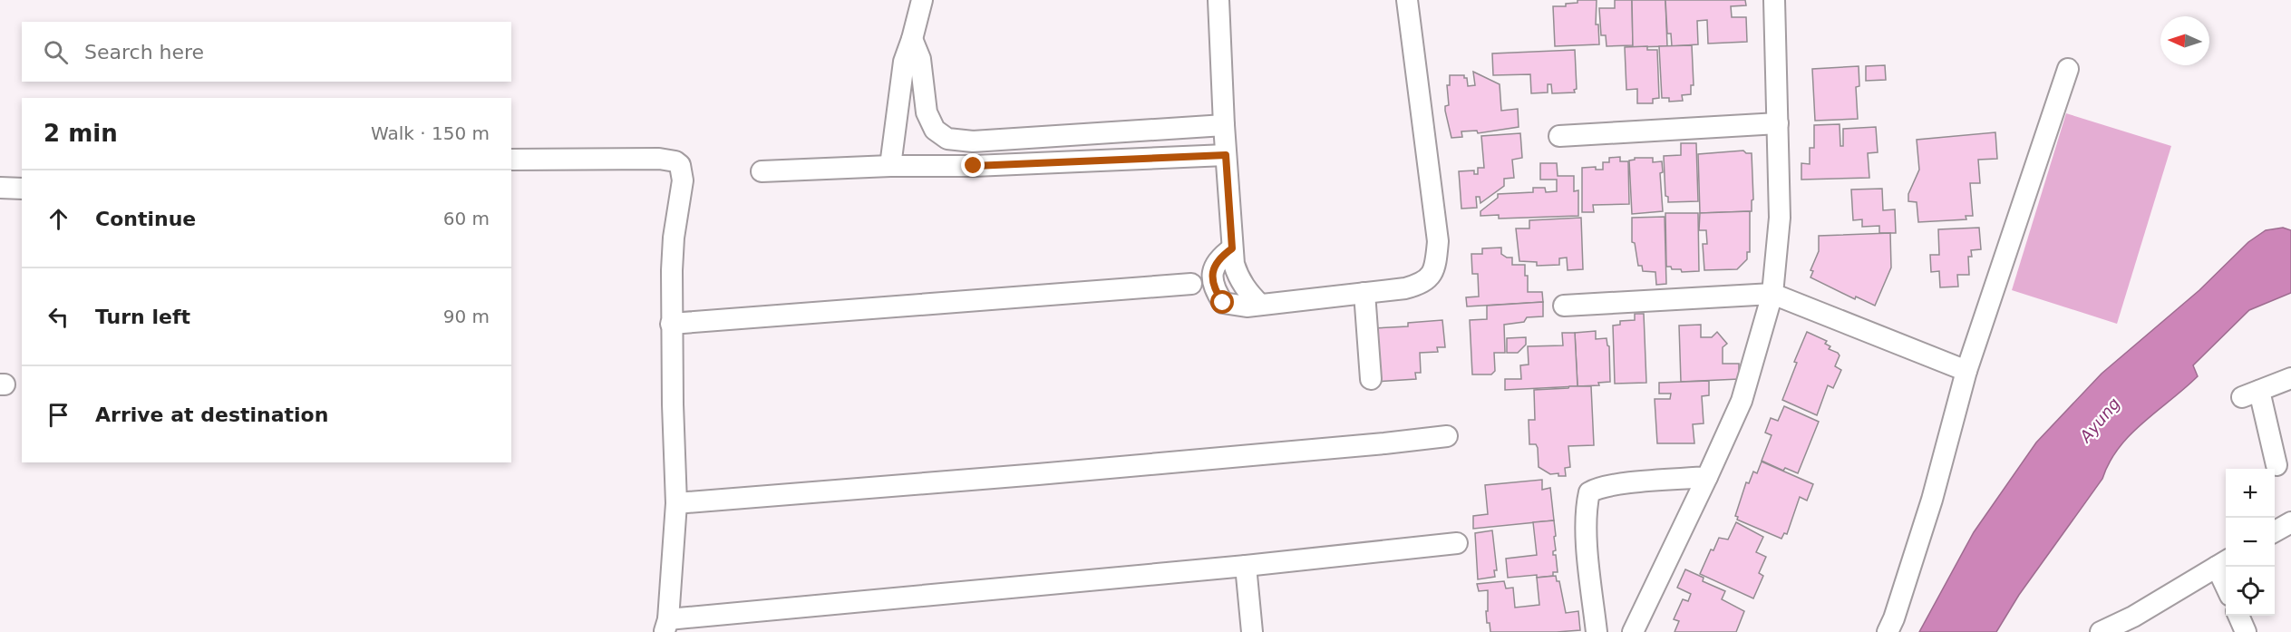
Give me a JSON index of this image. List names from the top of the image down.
{
  "water": ["Ayung"],
  "north": "left",
  "page": {
    "search": "Search here",
    "heading": ["2 min", "Walk · 150 m"],
    "list": [
      ["Continue", "60 m"],
      ["Turn left", "90 m"],
      "Arrive at destination"
    ],
    "map_buttons": ["+", "−"]
  }
}
